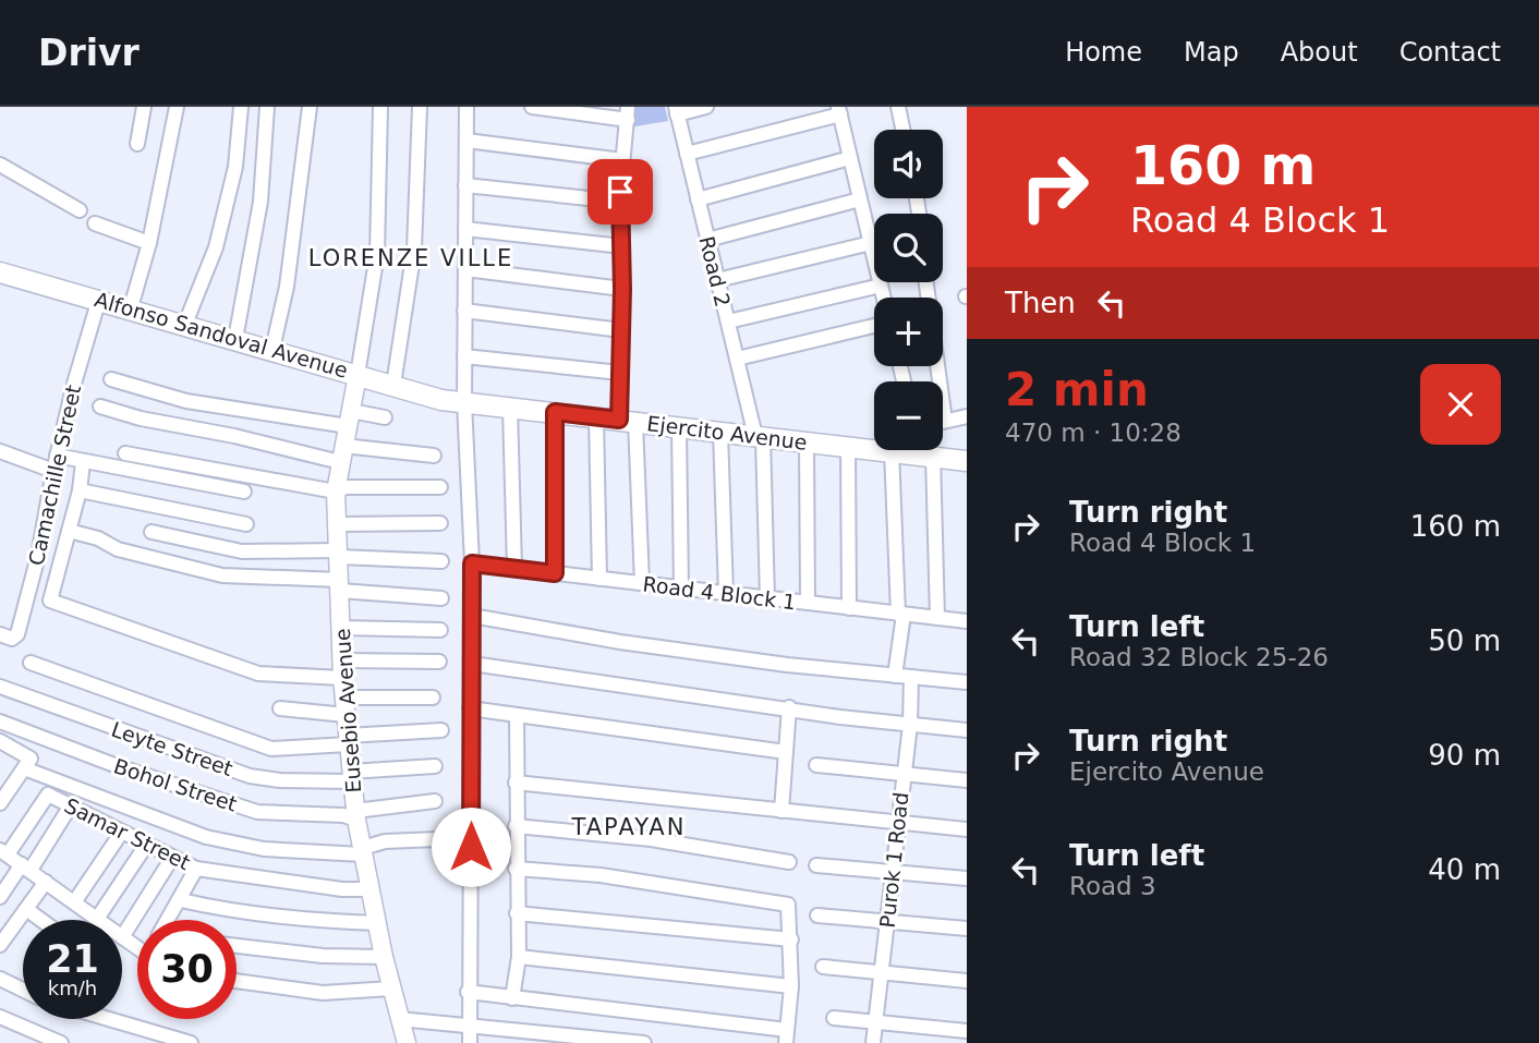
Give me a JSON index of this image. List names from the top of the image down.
{
  "streets": {
    "main road": ["Alfonso Sandoval Avenue", "Ejercito Avenue"],
    "street": [
      "Road 2",
      "Camachille Street",
      "Road 4 Block 1",
      "Eusebio Avenue",
      "Leyte Street",
      "Bohol Street",
      "Samar Street",
      "Purok 1 Road"
    ]
  },
  "crossings": [
    ["Road 2", "Ejercito Avenue"],
    ["Road 2", "Road 4 Block 1"],
    ["Alfonso Sandoval Avenue", "Ejercito Avenue"],
    ["Alfonso Sandoval Avenue", "Camachille Street"],
    ["Alfonso Sandoval Avenue", "Eusebio Avenue"],
    ["Eusebio Avenue", "Leyte Street"],
    ["Eusebio Avenue", "Bohol Street"],
    ["Eusebio Avenue", "Samar Street"]
  ],
  "districts": ["LORENZE VILLE", "TAPAYAN"],
  "page": {
    "header": "Drivr",
    "nav": [
      "Home",
      "Map",
      "About",
      "Contact"
    ],
    "turn": ["160 m", "Road 4 Block 1"],
    "map_buttons": ["+", "−"],
    "then": "Then",
    "heading": ["2 min", "470 m · 10:28"],
    "list": [
      {
        "name": "Turn right",
        "note": "Road 4 Block 1",
        "value": "160 m"
      },
      {
        "name": "Turn left",
        "note": "Road 32 Block 25-26",
        "value": "50 m"
      },
      {
        "name": "Turn right",
        "note": "Ejercito Avenue",
        "value": "90 m"
      },
      {
        "name": "Turn left",
        "note": "Road 3",
        "value": "40 m"
      }
    ],
    "speed": "21 km/h",
    "limit": "30"
  }
}
